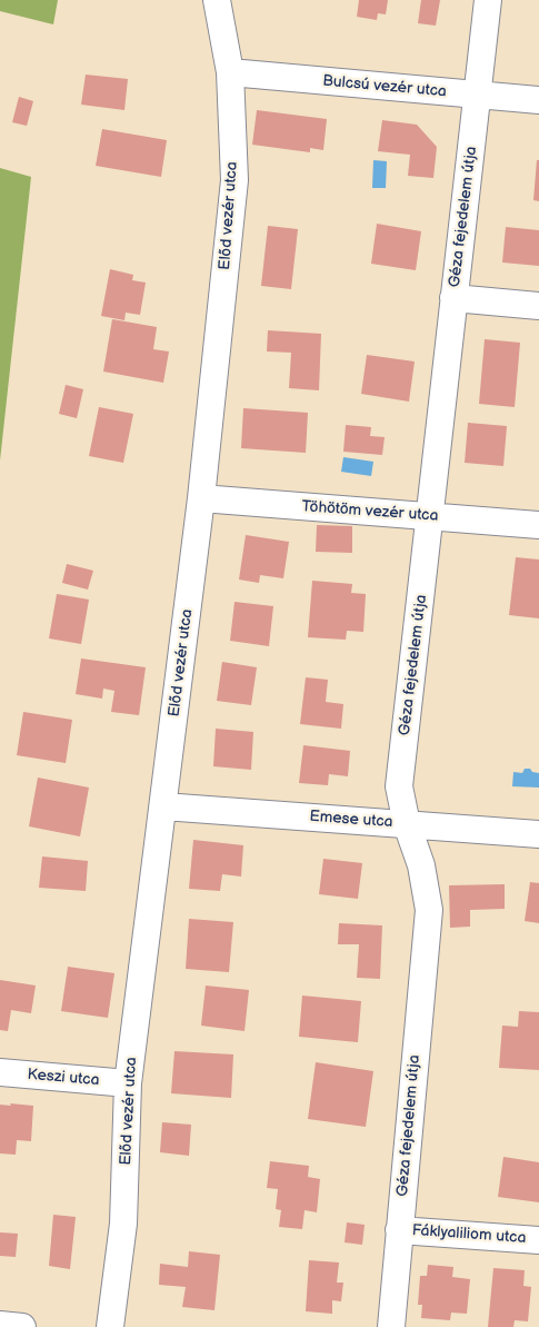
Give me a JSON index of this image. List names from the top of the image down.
{
  "streets": {
    "street": [
      "Bulcsú vezér utca",
      "Előd vezér utca",
      "Géza fejedelem útja",
      "Töhötöm vezér utca",
      "Emese utca",
      "Keszi utca",
      "Fáklyaliliom utca"
    ]
  },
  "crossings": [
    ["Bulcsú vezér utca", "Előd vezér utca"],
    ["Bulcsú vezér utca", "Géza fejedelem útja"],
    ["Előd vezér utca", "Töhötöm vezér utca"],
    ["Előd vezér utca", "Emese utca"],
    ["Előd vezér utca", "Keszi utca"],
    ["Géza fejedelem útja", "Töhötöm vezér utca"],
    ["Géza fejedelem útja", "Emese utca"],
    ["Géza fejedelem útja", "Fáklyaliliom utca"]
  ]
}
